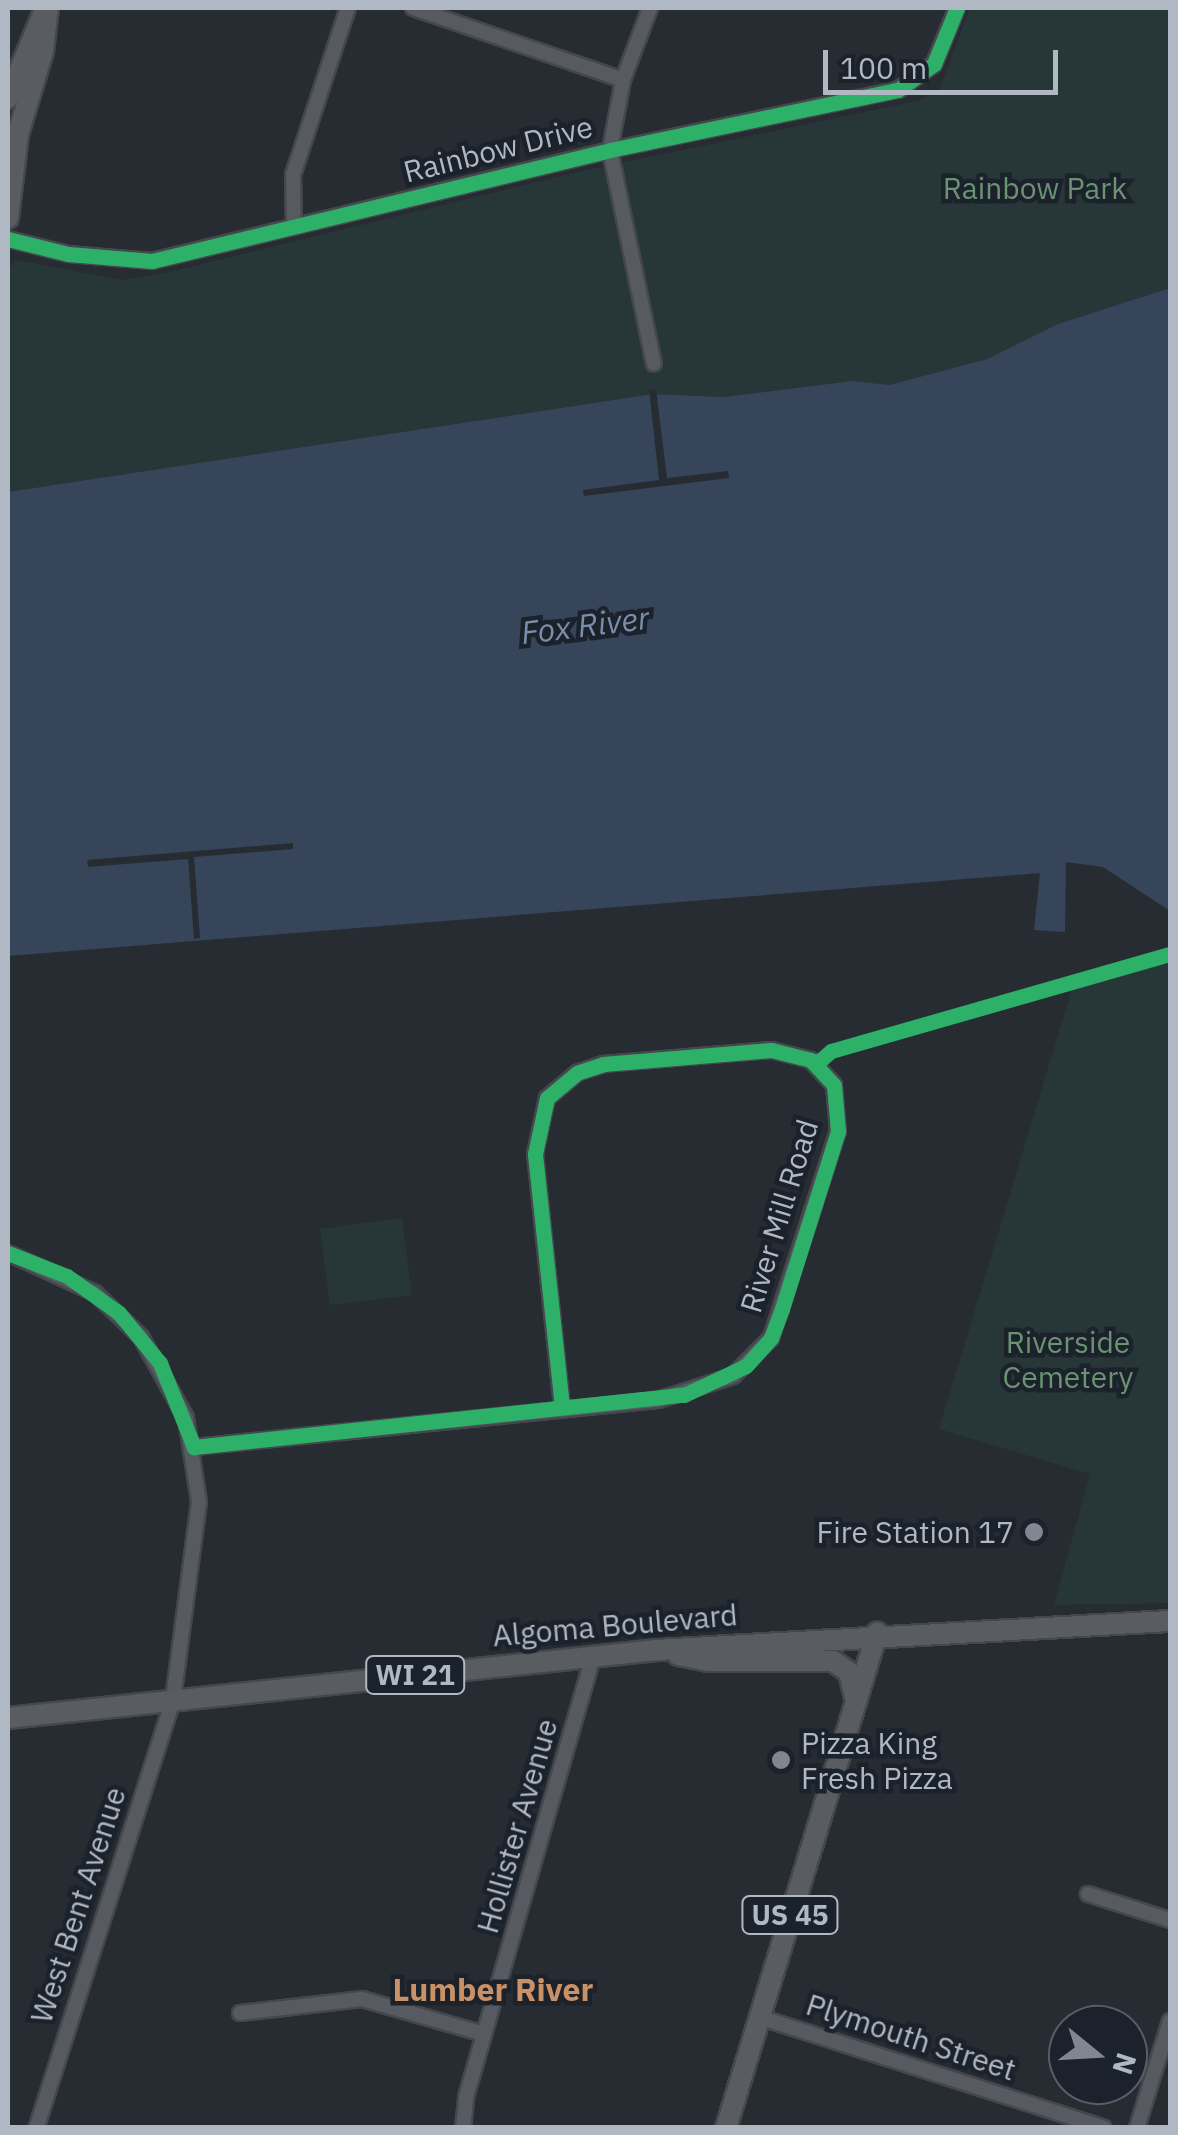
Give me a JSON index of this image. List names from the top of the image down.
{
  "streets": {
    "main road": ["Algoma Boulevard", "WI 21", "US 45"],
    "street": [
      "Rainbow Drive",
      "River Mill Road",
      "Hollister Avenue",
      "West Bent Avenue",
      "Plymouth Street"
    ]
  },
  "crossings": [
    ["River Mill Road", "West Bent Avenue"],
    ["Algoma Boulevard", "Hollister Avenue"],
    ["Algoma Boulevard", "West Bent Avenue"],
    ["Algoma Boulevard", "US 45"],
    ["US 45", "Plymouth Street"]
  ],
  "districts": ["Lumber River"],
  "water": ["Fox River"],
  "parks": ["Rainbow Park", "Riverside Cemetery"],
  "places": ["Fire Station 17", "Pizza King Fresh Pizza"],
  "scale_bar": "100 m",
  "north": "right"
}
